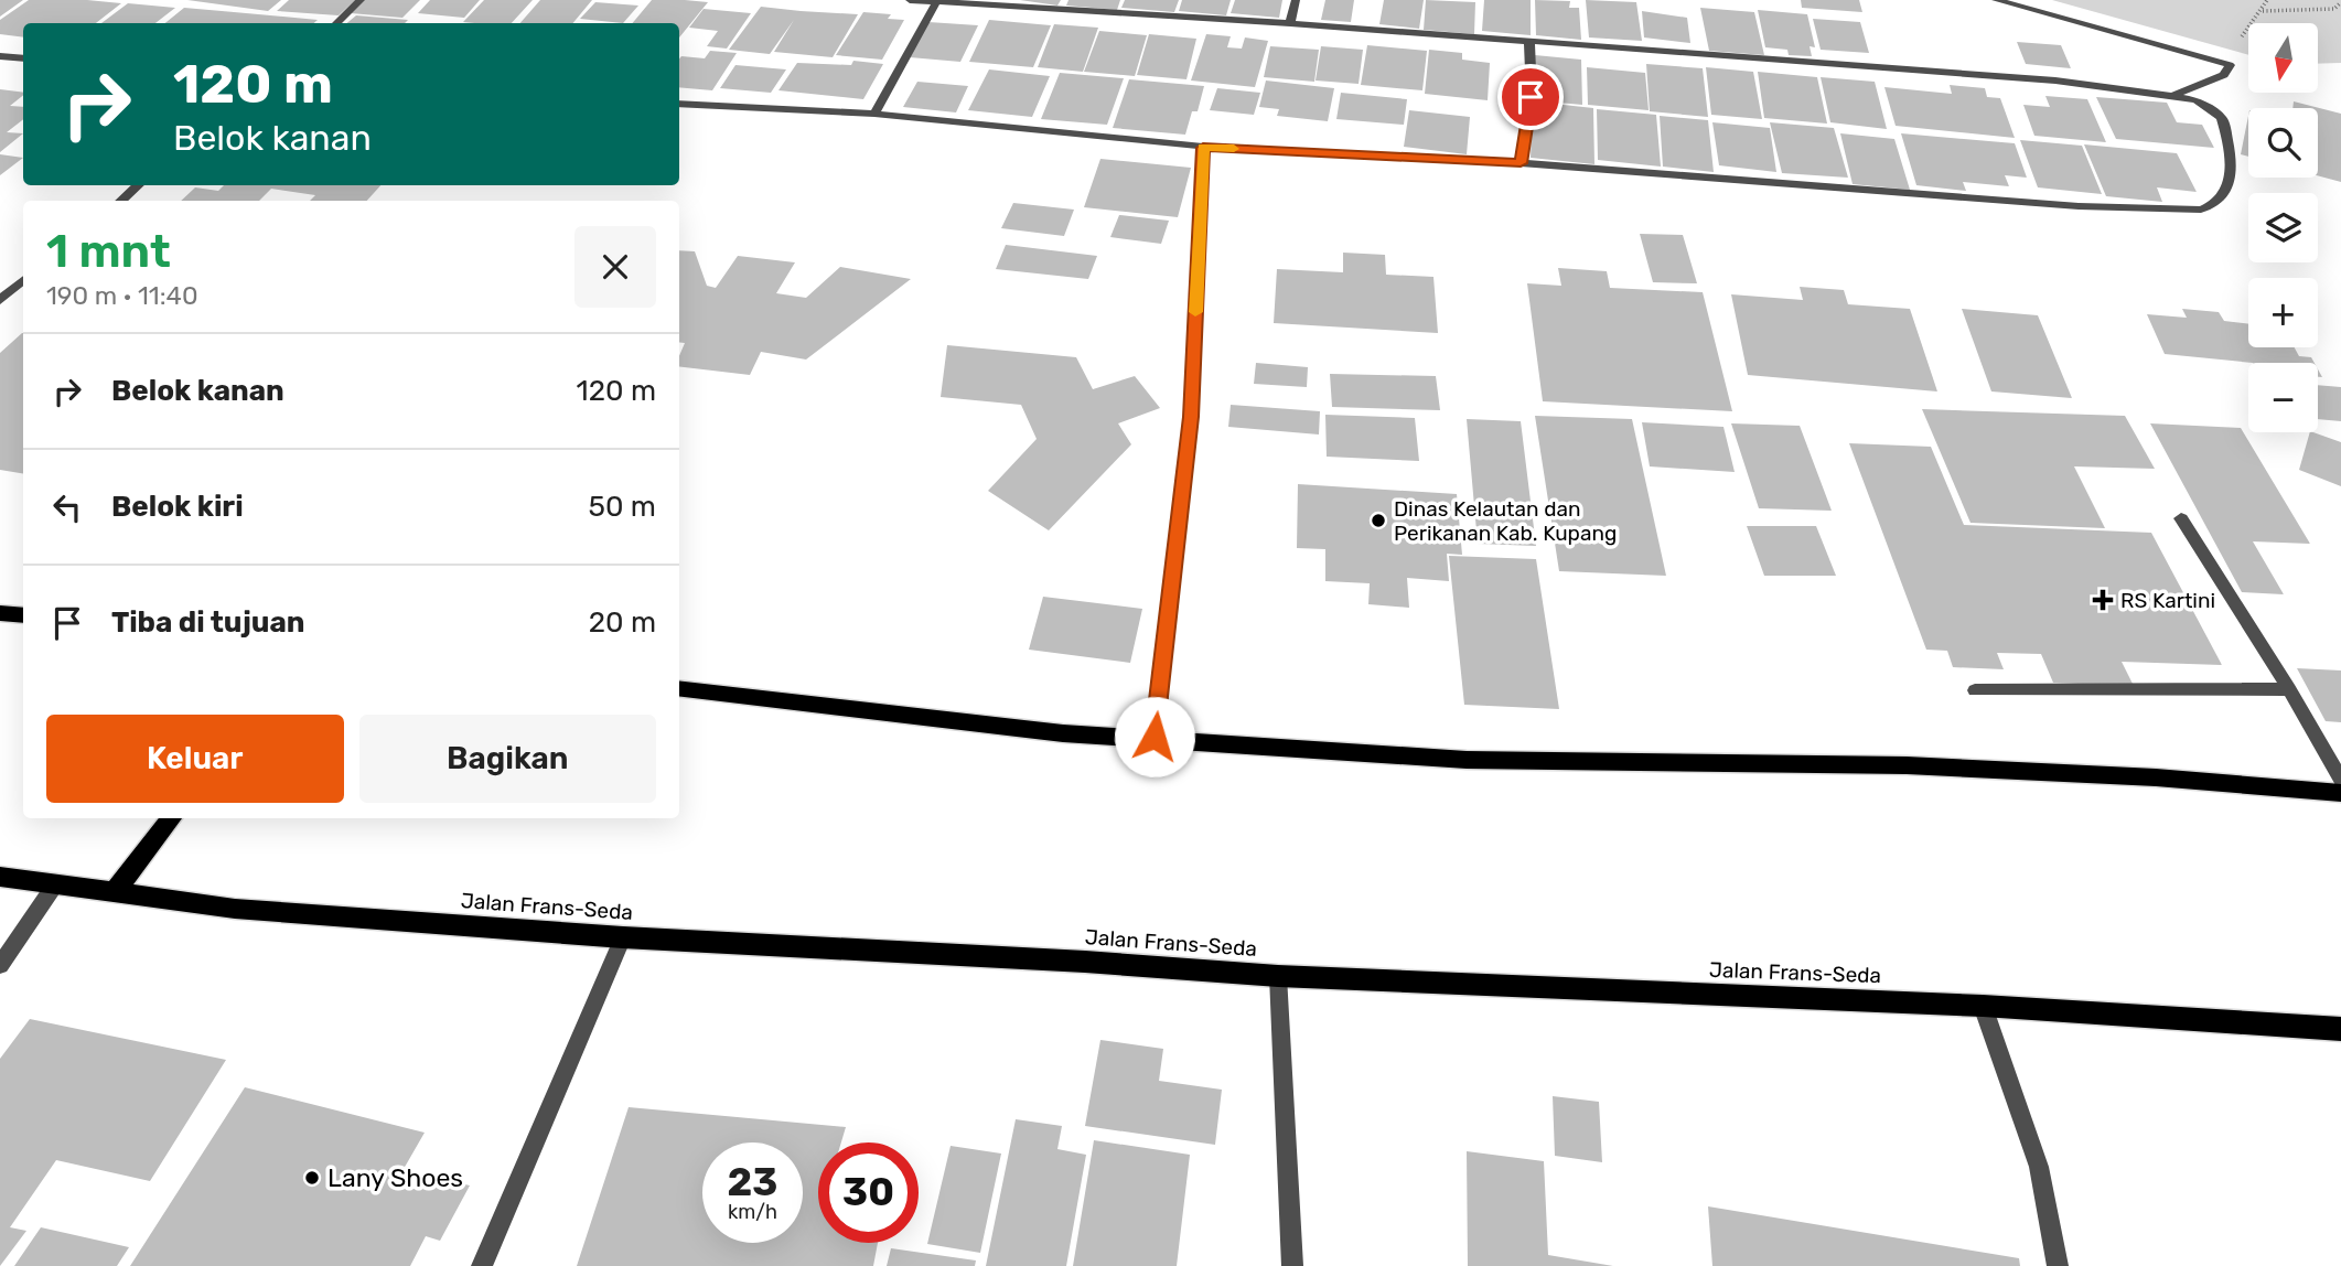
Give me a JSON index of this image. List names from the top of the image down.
{
  "streets": {
    "main road": ["Jalan Frans-Seda"]
  },
  "places": {
    "other": ["Dinas Kelautan dan Perikanan Kab. Kupang", "Lany Shoes"],
    "health": ["RS Kartini"]
  },
  "north": "bottom",
  "page": {
    "map_buttons": ["+", "−"],
    "turn": ["120 m", "Belok kanan"],
    "heading": ["1 mnt", "190 m · 11:40"],
    "list": [
      {
        "name": "Belok kanan",
        "value": "120 m"
      },
      {
        "name": "Belok kiri",
        "value": "50 m"
      },
      {
        "name": "Tiba di tujuan",
        "value": "20 m"
      }
    ],
    "buttons": ["Keluar", "Bagikan"],
    "speed": "23 km/h",
    "limit": "30"
  }
}
